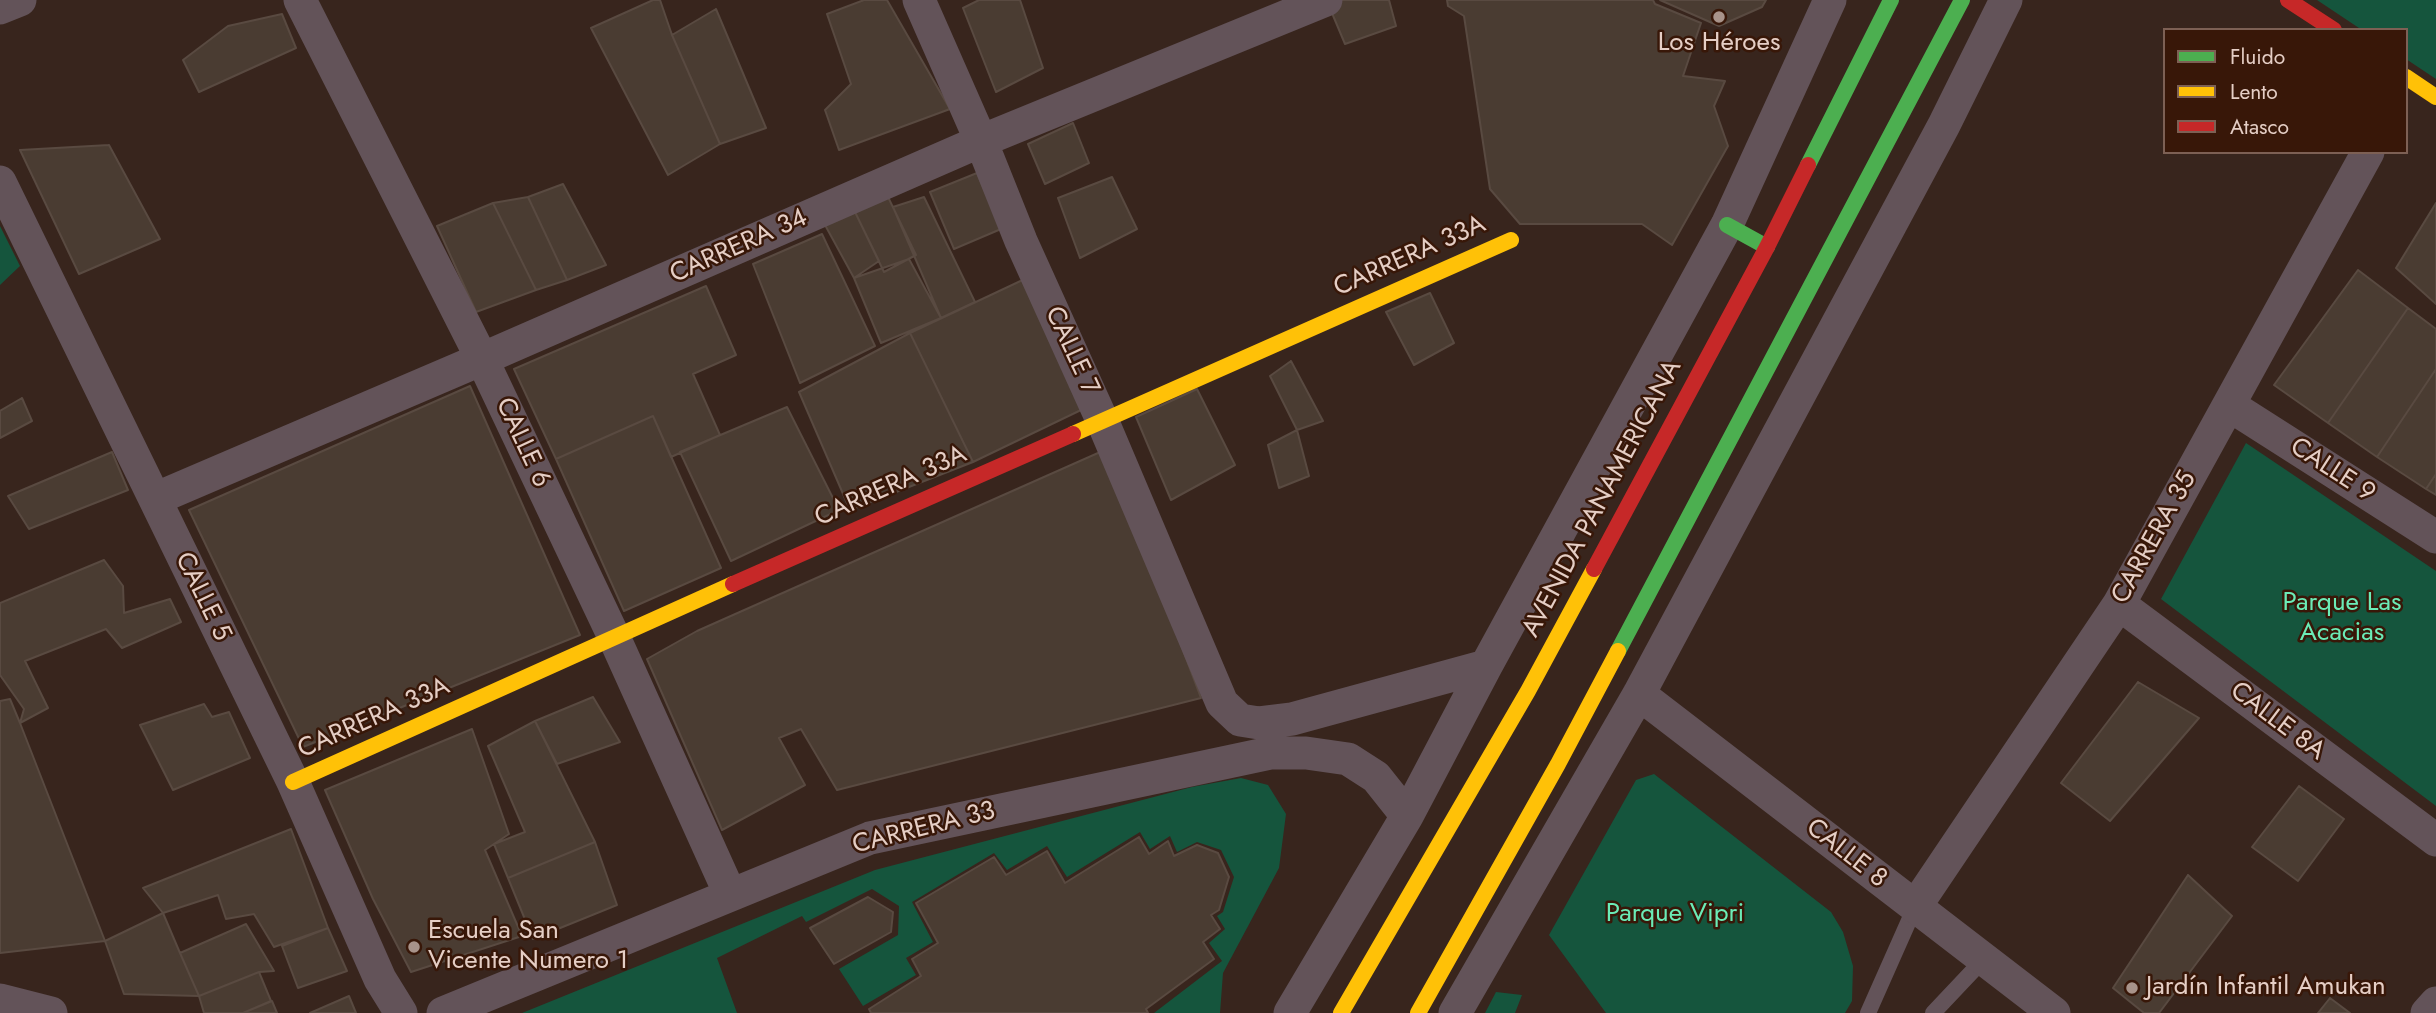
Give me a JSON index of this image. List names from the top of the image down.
{
  "streets": {
    "main road": ["CARRERA 33A", "AVENIDA PANAMERICANA"],
    "street": [
      "CARRERA 34",
      "CALLE 7",
      "CALLE 6",
      "CALLE 9",
      "CARRERA 35",
      "CALLE 5",
      "CALLE 8A",
      "CARRERA 33",
      "CALLE 8"
    ]
  },
  "crossings": [
    ["CARRERA 34", "CALLE 7"],
    ["CARRERA 34", "CALLE 6"],
    ["CARRERA 34", "CALLE 5"],
    ["CARRERA 33A", "CALLE 7"],
    ["CARRERA 33A", "CALLE 6"],
    ["CARRERA 33A", "CALLE 5"],
    ["CALLE 6", "CARRERA 33"],
    ["CALLE 9", "CARRERA 35"],
    ["CARRERA 35", "CALLE 8A"],
    ["CARRERA 35", "CALLE 8"]
  ],
  "parks": ["Parque Las Acacias", "Parque Vipri"],
  "places": ["Los Héroes", "Escuela San Vicente Numero 1", "Jardín Infantil Amukan"],
  "legend": ["Fluido", "Lento", "Atasco"]
}
